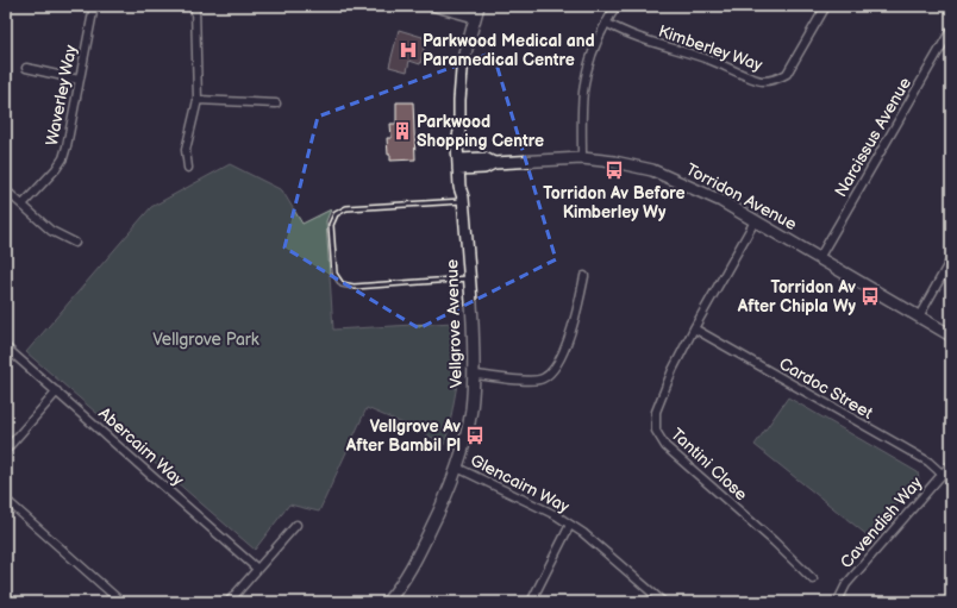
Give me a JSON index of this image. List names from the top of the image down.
{
  "streets": {
    "street": [
      "Kimberley Way",
      "Waverley Way",
      "Narcissus Avenue",
      "Torridon Avenue",
      "Vellgrove Avenue",
      "Cardoc Street",
      "Abercairn Way",
      "Tantini Close",
      "Glencairn Way",
      "Cavendish Way"
    ]
  },
  "crossings": [
    ["Narcissus Avenue", "Torridon Avenue"],
    ["Torridon Avenue", "Vellgrove Avenue"],
    ["Torridon Avenue", "Tantini Close"],
    ["Vellgrove Avenue", "Glencairn Way"],
    ["Cardoc Street", "Tantini Close"],
    ["Cardoc Street", "Cavendish Way"]
  ],
  "parks": ["Vellgrove Park"],
  "places": {
    "hospital": ["Parkwood Medical and Paramedical Centre"],
    "building": ["Parkwood Shopping Centre"],
    "bus stop": ["Torridon Av Before Kimberley Wy", "Torridon Av After Chipla Wy", "Vellgrove Av After Bambil Pl"]
  }
}
